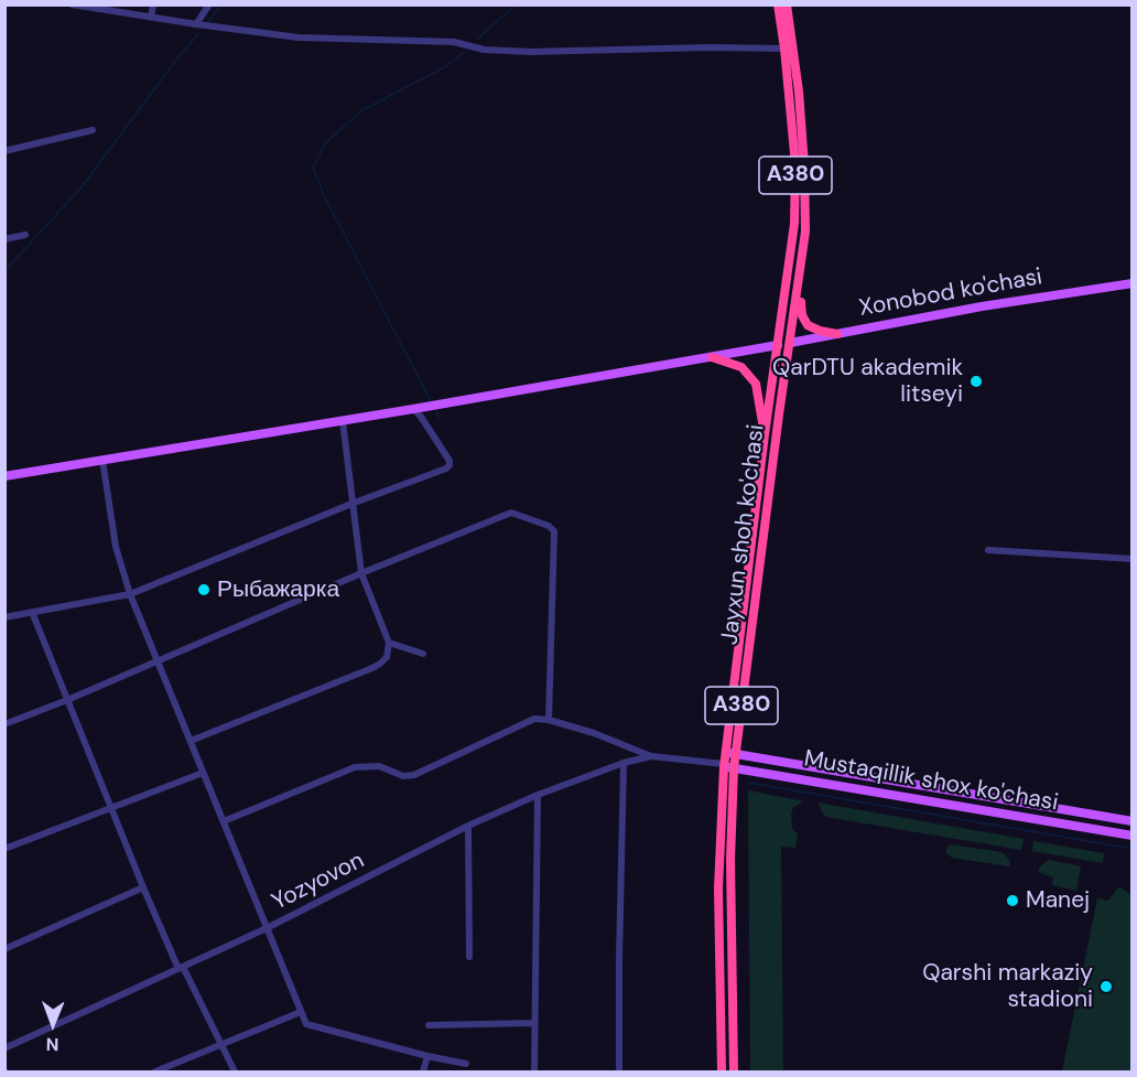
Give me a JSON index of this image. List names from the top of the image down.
{
  "streets": {
    "highway": ["A380", "Jayxun shoh ko'chasi"],
    "main road": ["Xonobod ko'chasi", "Mustaqillik shox ko'chasi"],
    "street": ["Yozyovon"]
  },
  "crossings": [
    ["Xonobod ko'chasi", "Jayxun shoh ko'chasi"],
    ["Jayxun shoh ko'chasi", "Mustaqillik shox ko'chasi"]
  ],
  "places": [
    "QarDTU akademik litseyi",
    "Рыбажарка",
    "Manej",
    "Qarshi markaziy stadioni"
  ],
  "north": "bottom"
}
